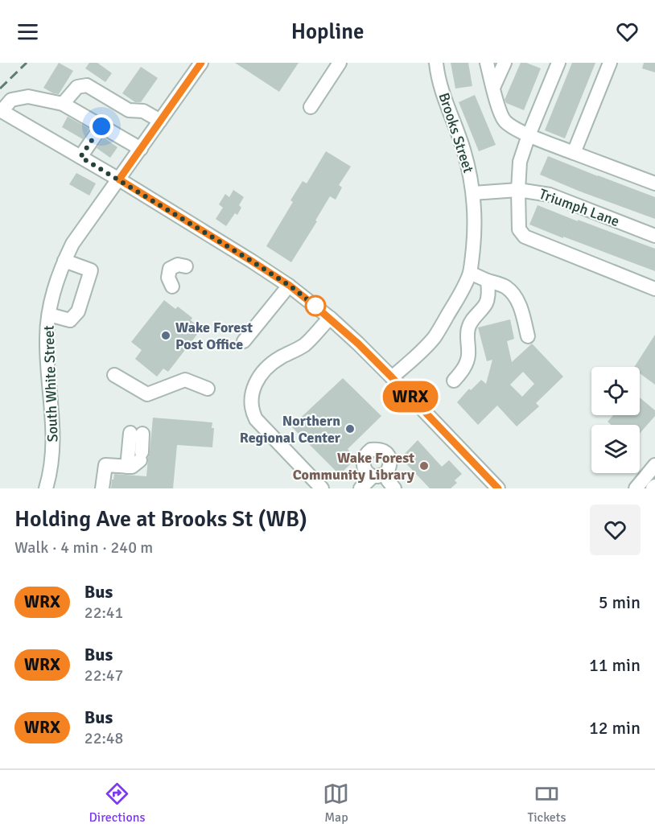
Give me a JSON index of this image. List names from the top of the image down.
{
  "streets": {
    "street": ["Brooks Street", "Triumph Lane", "South White Street"]
  },
  "crossings": [
    ["Brooks Street", "Triumph Lane"]
  ],
  "places": ["Wake Forest Post Office", "Northern Regional Center", "Wake Forest Community Library"],
  "lines": ["bus line WRX"],
  "page": {
    "header": "Hopline",
    "on_map": "WRX",
    "heading": ["Holding Ave at Brooks St (WB)", "Walk · 4 min · 240 m"],
    "list": [
      {
        "mark": "WRX",
        "name": "Bus",
        "note": "22:41",
        "value": "5 min"
      },
      {
        "mark": "WRX",
        "name": "Bus",
        "note": "22:47",
        "value": "11 min"
      },
      {
        "mark": "WRX",
        "name": "Bus",
        "note": "22:48",
        "value": "12 min"
      }
    ],
    "tabs": ["Directions", "Map", "Tickets"]
  }
}
